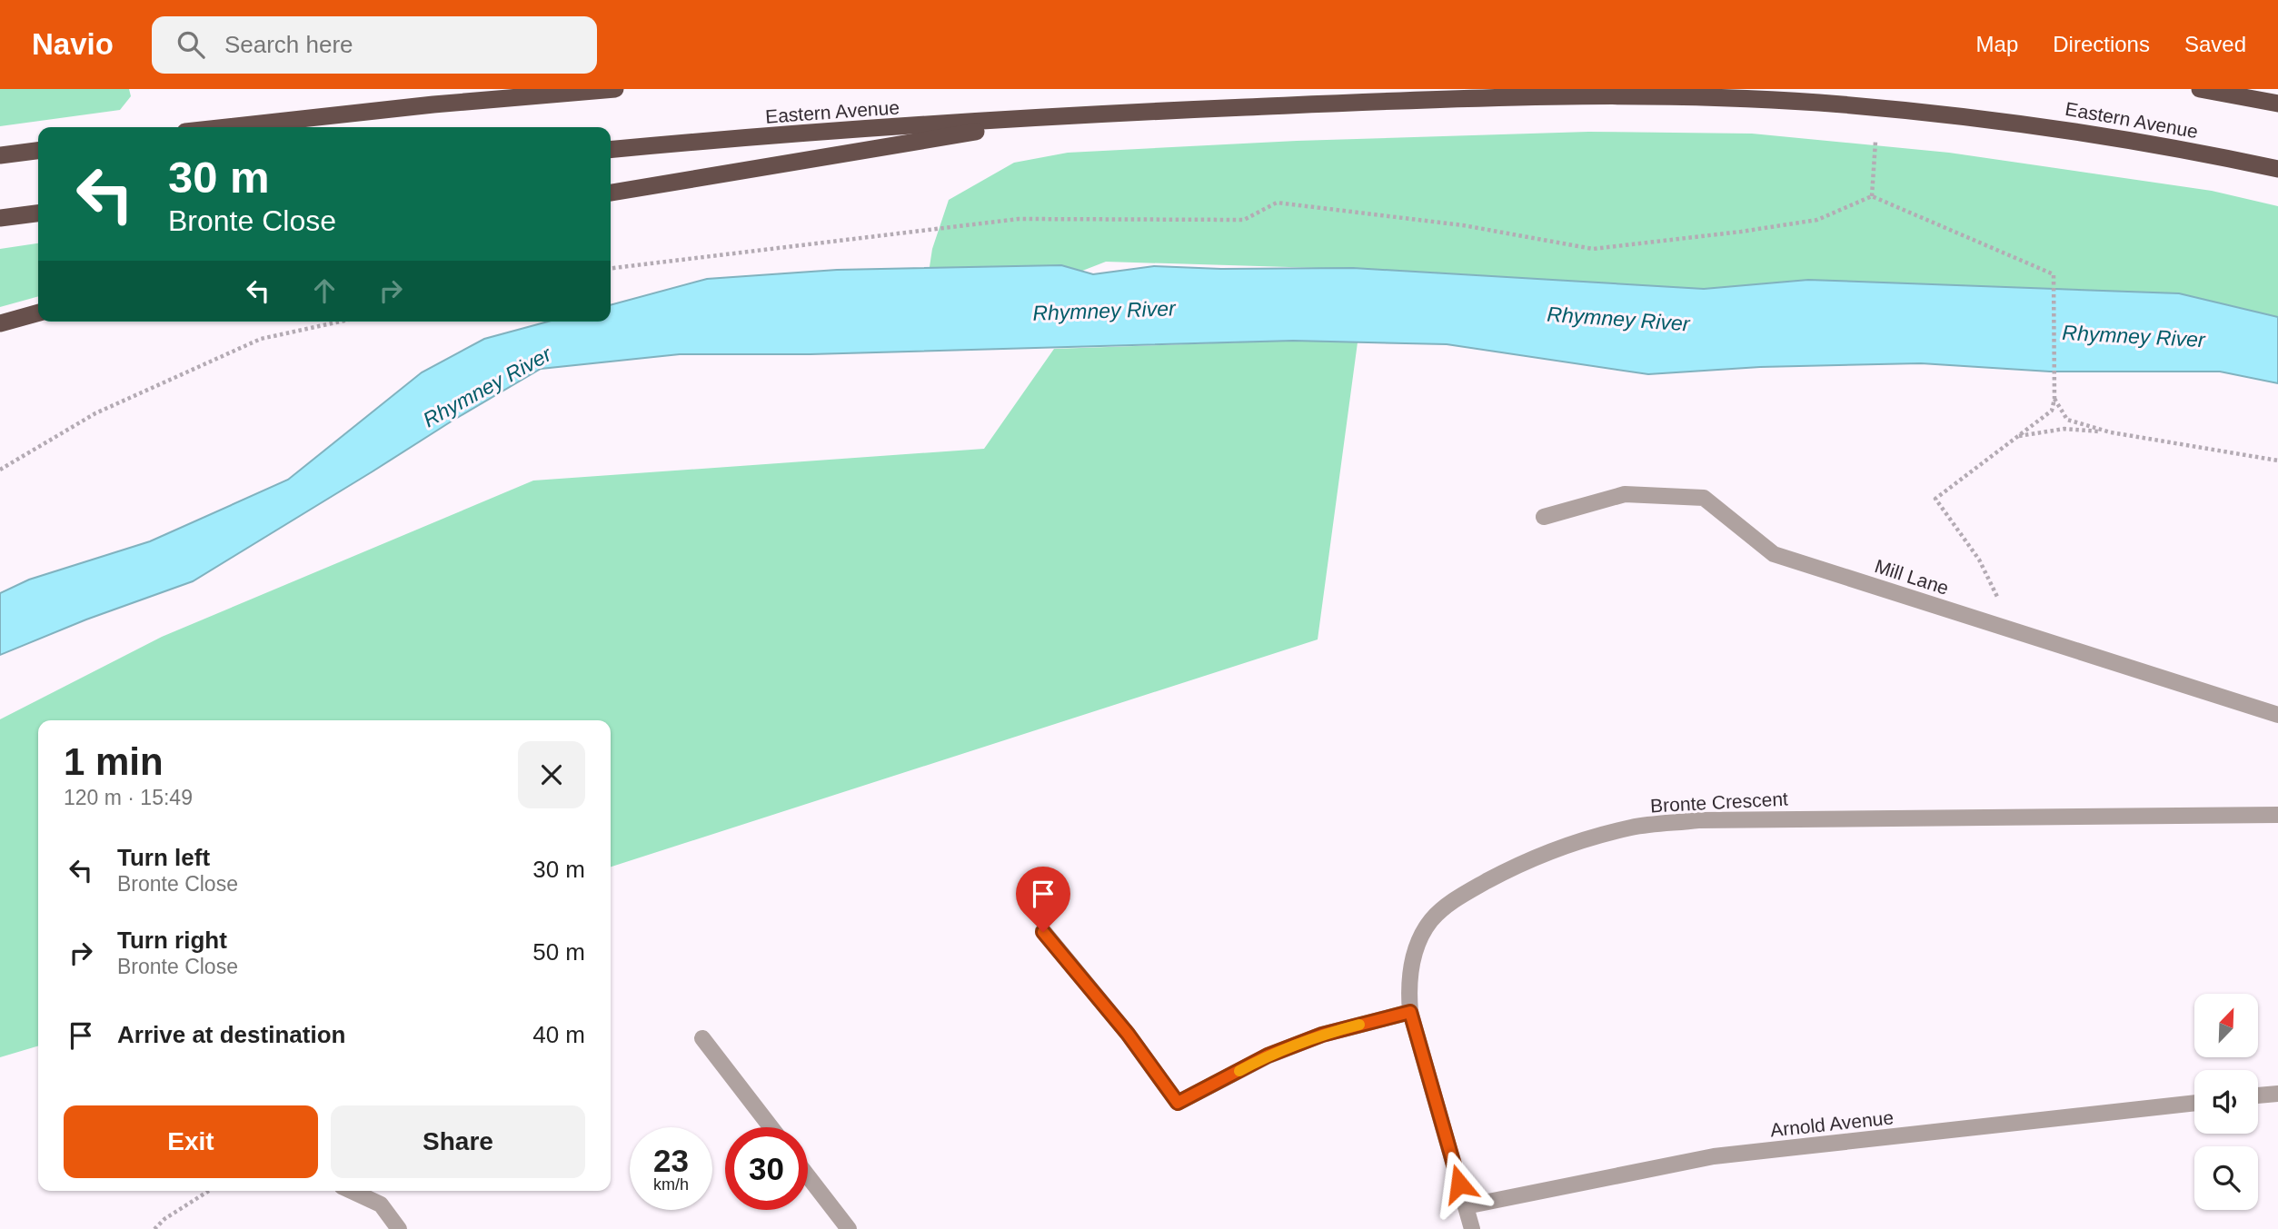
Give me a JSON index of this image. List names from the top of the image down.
{
  "streets": {
    "highway": ["Eastern Avenue"],
    "street": ["Mill Lane", "Bronte Crescent", "Arnold Avenue"]
  },
  "crossings": [
    ["Bronte Crescent", "Arnold Avenue"]
  ],
  "water": ["Rhymney River"],
  "north": "top right",
  "page": {
    "header": "Navio",
    "search": "Search here",
    "nav": ["Map", "Directions", "Saved"],
    "turn": ["30 m", "Bronte Close"],
    "heading": ["1 min", "120 m · 15:49"],
    "list": [
      {
        "name": "Turn left",
        "note": "Bronte Close",
        "value": "30 m"
      },
      {
        "name": "Turn right",
        "note": "Bronte Close",
        "value": "50 m"
      },
      {
        "name": "Arrive at destination",
        "value": "40 m"
      }
    ],
    "buttons": ["Exit", "Share"],
    "speed": "23 km/h",
    "limit": "30"
  }
}
